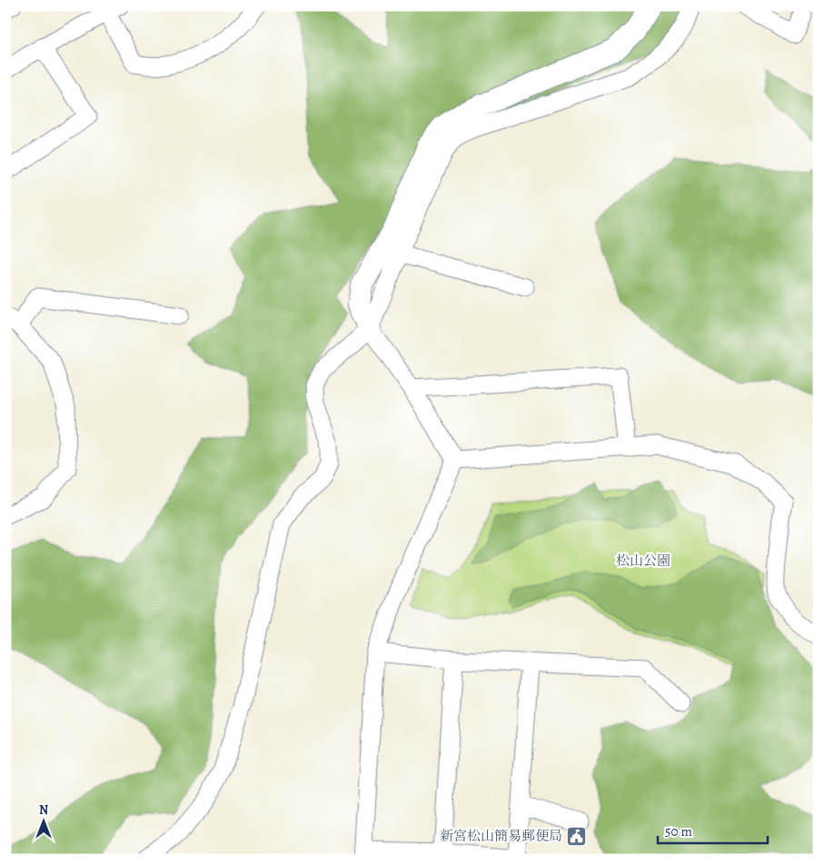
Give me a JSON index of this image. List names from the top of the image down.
{
  "parks": ["松山公園"],
  "places": {
    "public building": ["新宮松山簡易郵便局"]
  },
  "scale_bar": "50 m",
  "north": "top"
}
